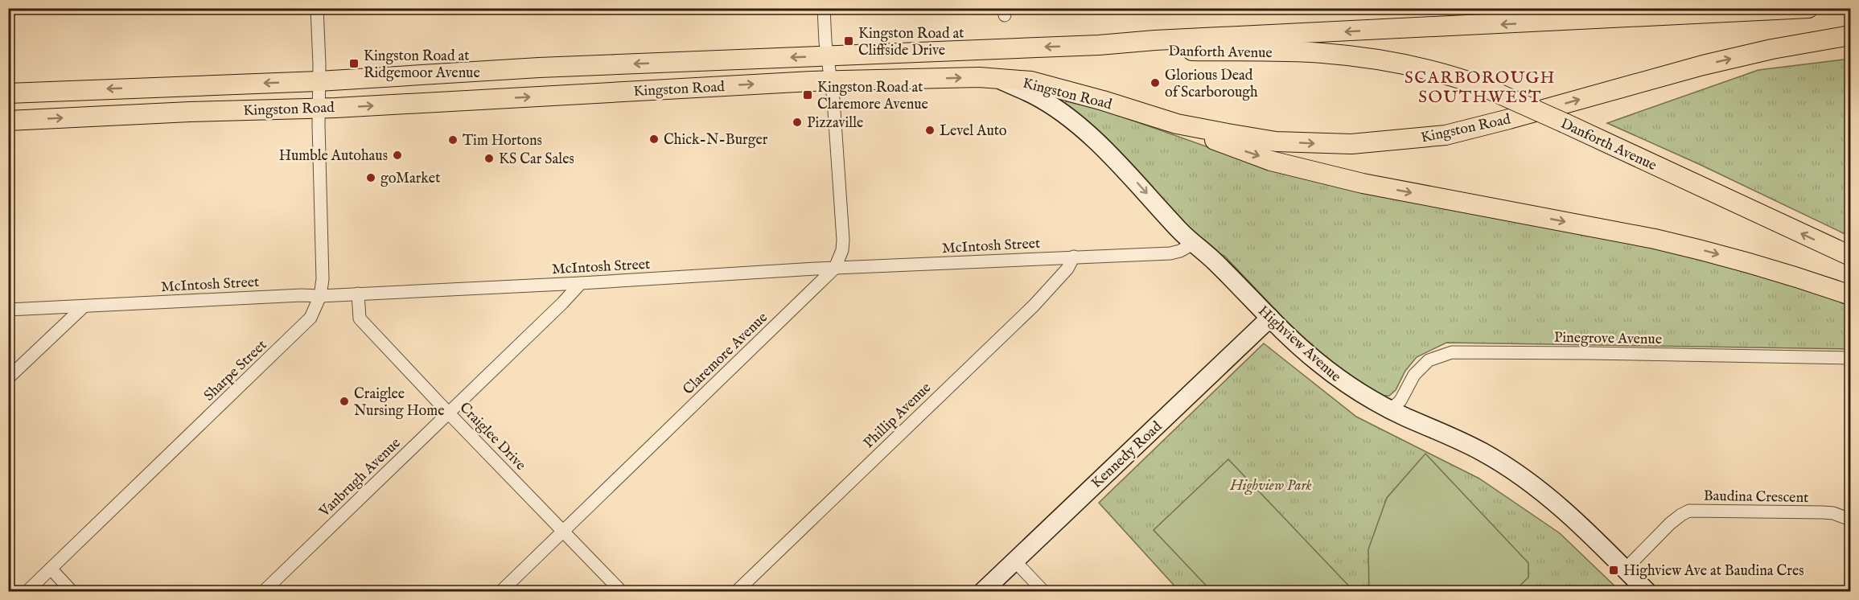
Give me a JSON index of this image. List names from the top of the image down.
{
  "streets": {
    "main road": ["Danforth Avenue", "Kingston Road"],
    "street": [
      "McIntosh Street",
      "Pinegrove Avenue",
      "Highview Avenue",
      "Claremore Avenue",
      "Sharpe Street",
      "Phillip Avenue",
      "Craiglee Drive",
      "Kennedy Road",
      "Vanbrugh Avenue",
      "Baudina Crescent"
    ]
  },
  "crossings": [
    ["Danforth Avenue", "Kingston Road"],
    ["Kingston Road", "Highview Avenue"],
    ["Kingston Road", "Claremore Avenue"],
    ["Kingston Road", "Sharpe Street"],
    ["McIntosh Street", "Highview Avenue"],
    ["McIntosh Street", "Claremore Avenue"],
    ["McIntosh Street", "Sharpe Street"],
    ["McIntosh Street", "Phillip Avenue"],
    ["McIntosh Street", "Craiglee Drive"],
    ["McIntosh Street", "Vanbrugh Avenue"],
    ["Pinegrove Avenue", "Highview Avenue"],
    ["Highview Avenue", "Kennedy Road"],
    ["Highview Avenue", "Baudina Crescent"],
    ["Claremore Avenue", "Craiglee Drive"],
    ["Craiglee Drive", "Vanbrugh Avenue"]
  ],
  "districts": ["SCARBOROUGH SOUTHWEST"],
  "parks": ["Highview Park"],
  "places": {
    "transit": [
      "Kingston Road at Cliffside Drive",
      "Kingston Road at Ridgemoor Avenue",
      "Kingston Road at Claremore Avenue",
      "Highview Ave at Baudina Cres"
    ],
    "other": [
      "Glorious Dead of Scarborough",
      "Pizzaville",
      "Level Auto",
      "Chick-N-Burger",
      "Tim Hortons",
      "Humble Autohaus",
      "KS Car Sales",
      "goMarket",
      "Craiglee Nursing Home"
    ]
  }
}
